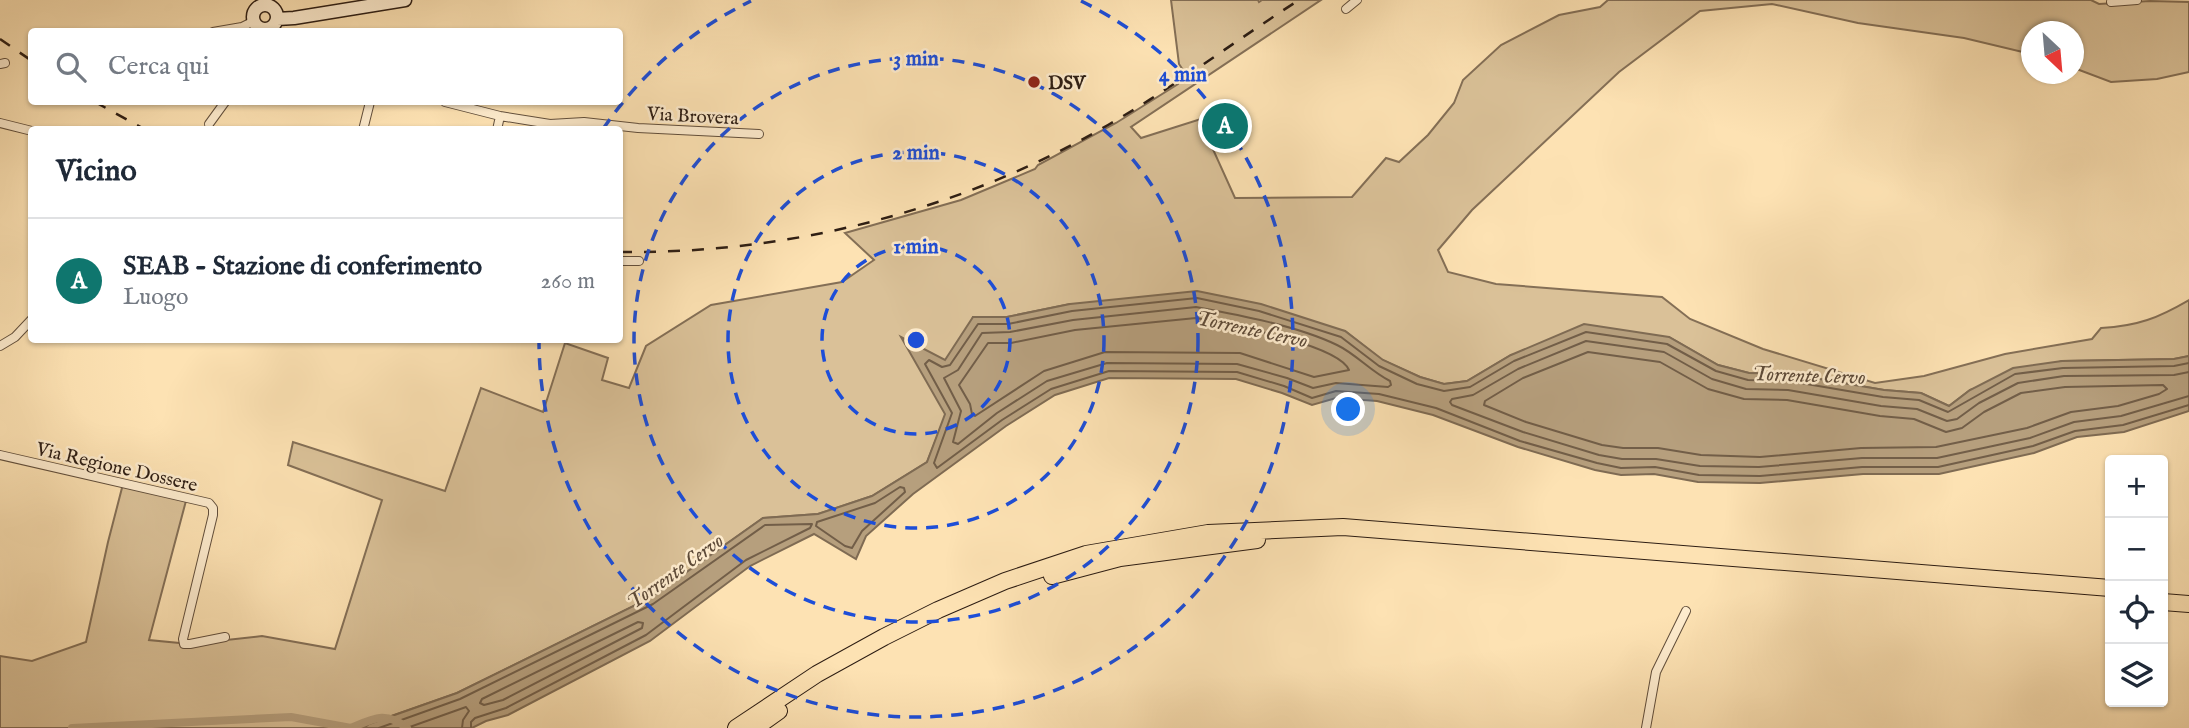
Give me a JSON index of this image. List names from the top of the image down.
{
  "streets": {
    "street": ["Via Brovera", "Via Regione Dossere"]
  },
  "water": ["Torrente Cervo"],
  "places": ["DSV"],
  "north": "bottom right",
  "page": {
    "search": "Cerca qui",
    "pins": "A",
    "heading": "Vicino",
    "list": [
      {
        "mark": "A",
        "name": "SEAB - Stazione di conferimento",
        "note": "Luogo",
        "value": "260 m"
      }
    ],
    "map_buttons": ["+", "−"]
  },
  "rings": [
    "3 min",
    "4 min",
    "2 min",
    "1 min"
  ]
}
